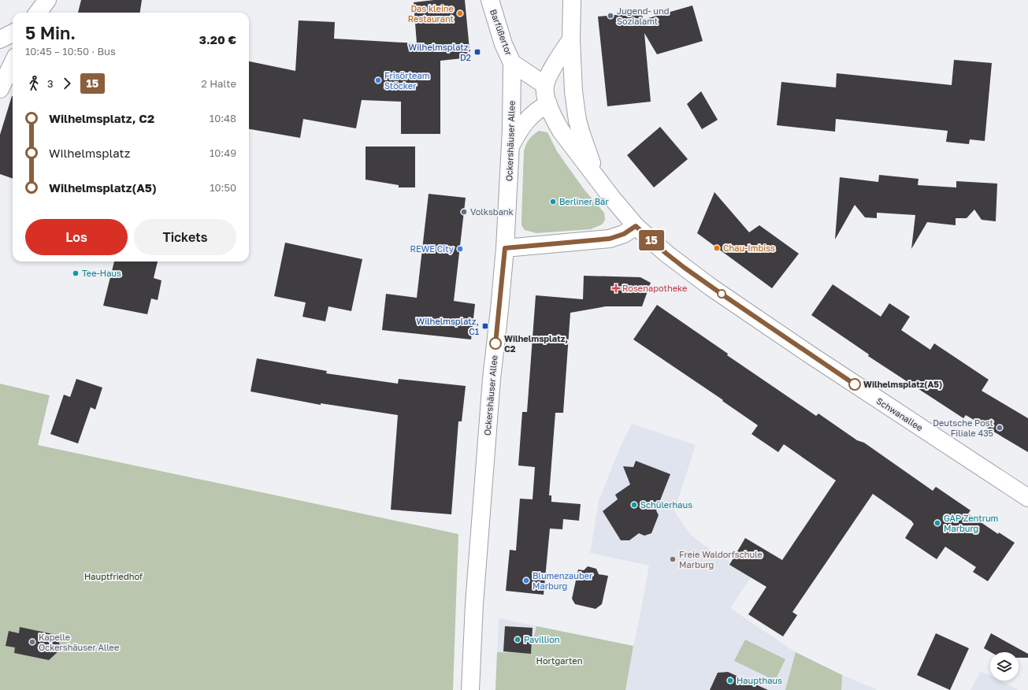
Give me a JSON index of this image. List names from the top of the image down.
{
  "streets": {
    "street": ["Barfüßertor", "Ockershäuser Allee", "Schwanallee"]
  },
  "crossings": [
    ["Barfüßertor", "Ockershäuser Allee"],
    ["Barfüßertor", "Schwanallee"]
  ],
  "parks": ["Hauptfriedhof", "Hortgarten"],
  "places": {
    "other": [
      "Das kleine Restaurant",
      "Jugend- und Sozialamt",
      "Frisörteam Stöcker",
      "Berliner Bär",
      "Volksbank",
      "Chau-Imbiss",
      "REWE City",
      "Tee-Haus",
      "Wilhelmsplatz, C2",
      "Wilhelmsplatz(A5)",
      "Deutsche Post Filiale 435",
      "Schülerhaus",
      "GAP Zentrum Marburg",
      "Freie Waldorfschule Marburg",
      "Blumenzauber Marburg",
      "Pavillion",
      "Kapelle Ockershäuser Allee",
      "Haupthaus"
    ],
    "transit": ["Wilhelmsplatz, D2", "Wilhelmsplatz, C1"],
    "health": ["Rosenapotheke"]
  },
  "lines": ["bus line 15"],
  "page": {
    "on_map": "15",
    "heading": ["5 Min.", "10:45 – 10:50 · Bus", "3.20 €"],
    "legs": ["3", "15", "2 Halte"],
    "list": [
      {
        "name": "Wilhelmsplatz, C2",
        "value": "10:48"
      },
      {
        "name": "Wilhelmsplatz",
        "value": "10:49"
      },
      {
        "name": "Wilhelmsplatz(A5)",
        "value": "10:50"
      }
    ],
    "buttons": ["Los", "Tickets"]
  }
}
